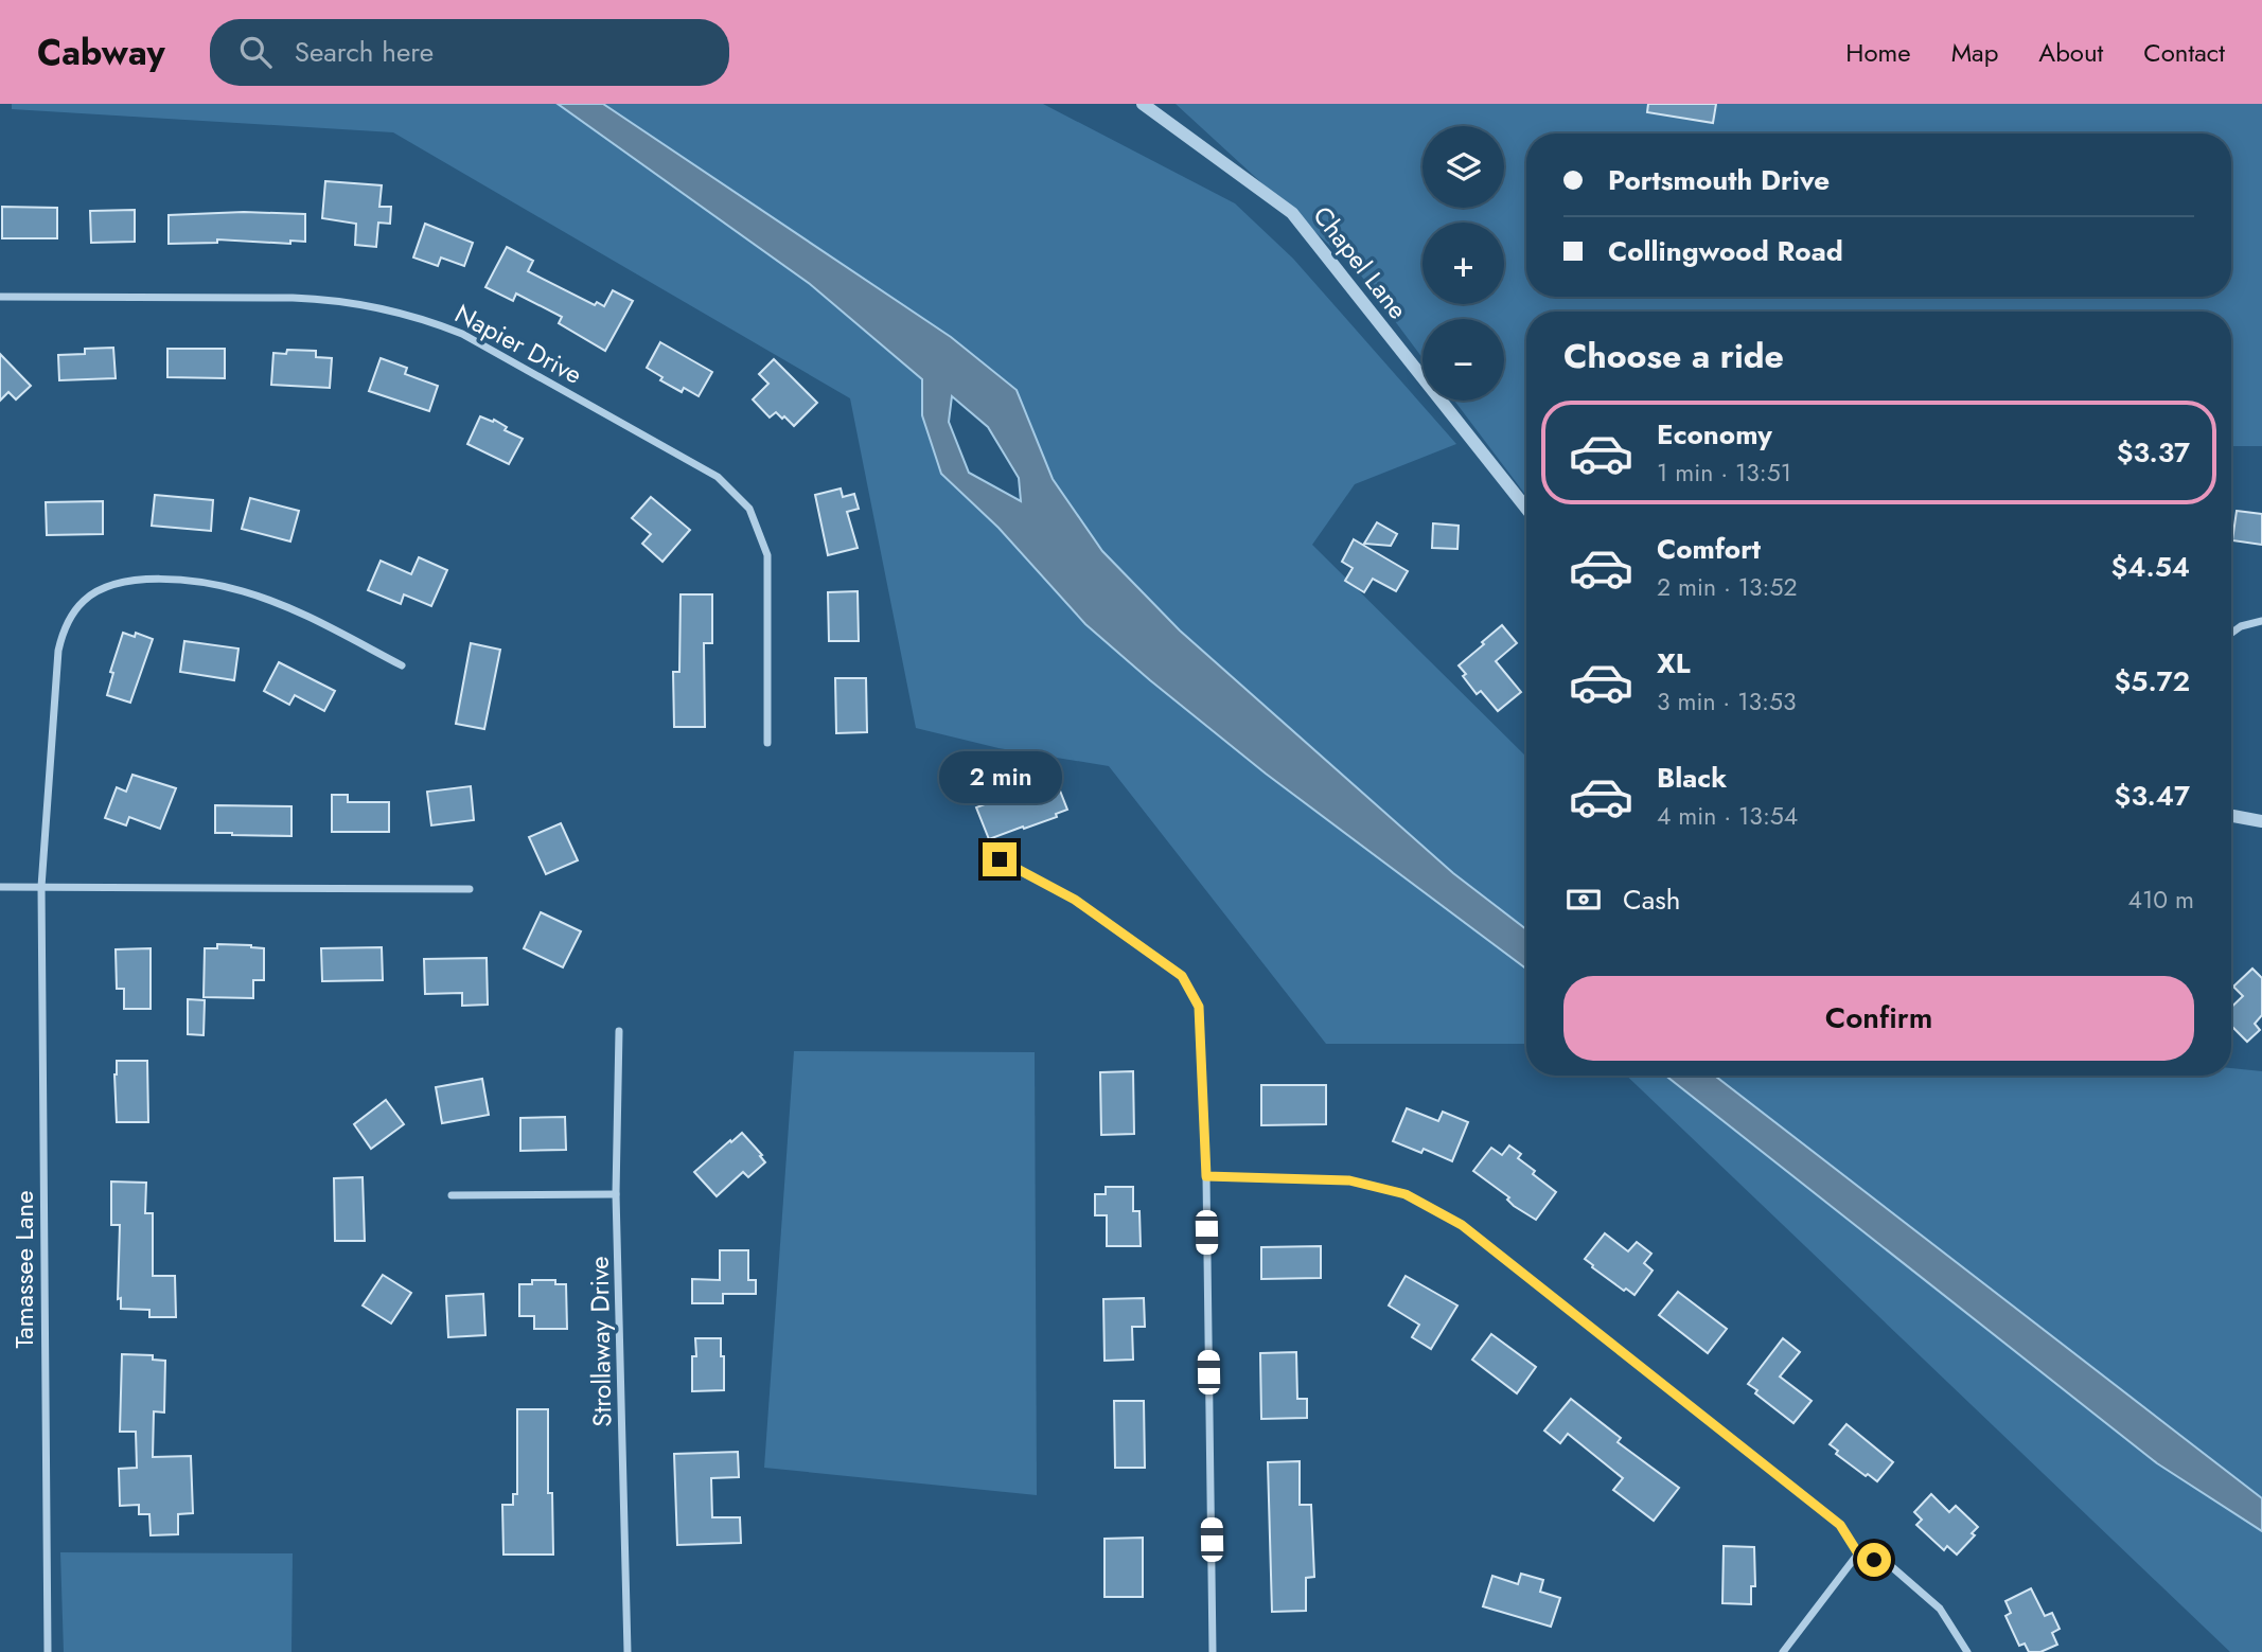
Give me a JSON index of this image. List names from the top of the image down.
{
  "streets": {
    "street": [
      "Chapel Lane",
      "Napier Drive",
      "Tamassee Lane",
      "Strollaway Drive"
    ]
  },
  "page": {
    "header": "Cabway",
    "search": "Search here",
    "nav": [
      "Home",
      "Map",
      "About",
      "Contact"
    ],
    "map_buttons": ["+", "−"],
    "banner": ["Portsmouth Drive", "Collingwood Road"],
    "heading": "Choose a ride",
    "list": [
      {
        "name": "Economy",
        "note": "1 min · 13:51",
        "value": "$3.37"
      },
      {
        "name": "Comfort",
        "note": "2 min · 13:52",
        "value": "$4.54"
      },
      {
        "name": "XL",
        "note": "3 min · 13:53",
        "value": "$5.72"
      },
      {
        "name": "Black",
        "note": "4 min · 13:54",
        "value": "$3.47"
      }
    ],
    "bubble": "2 min",
    "pay": ["Cash", "410 m"],
    "buttons": "Confirm"
  }
}
